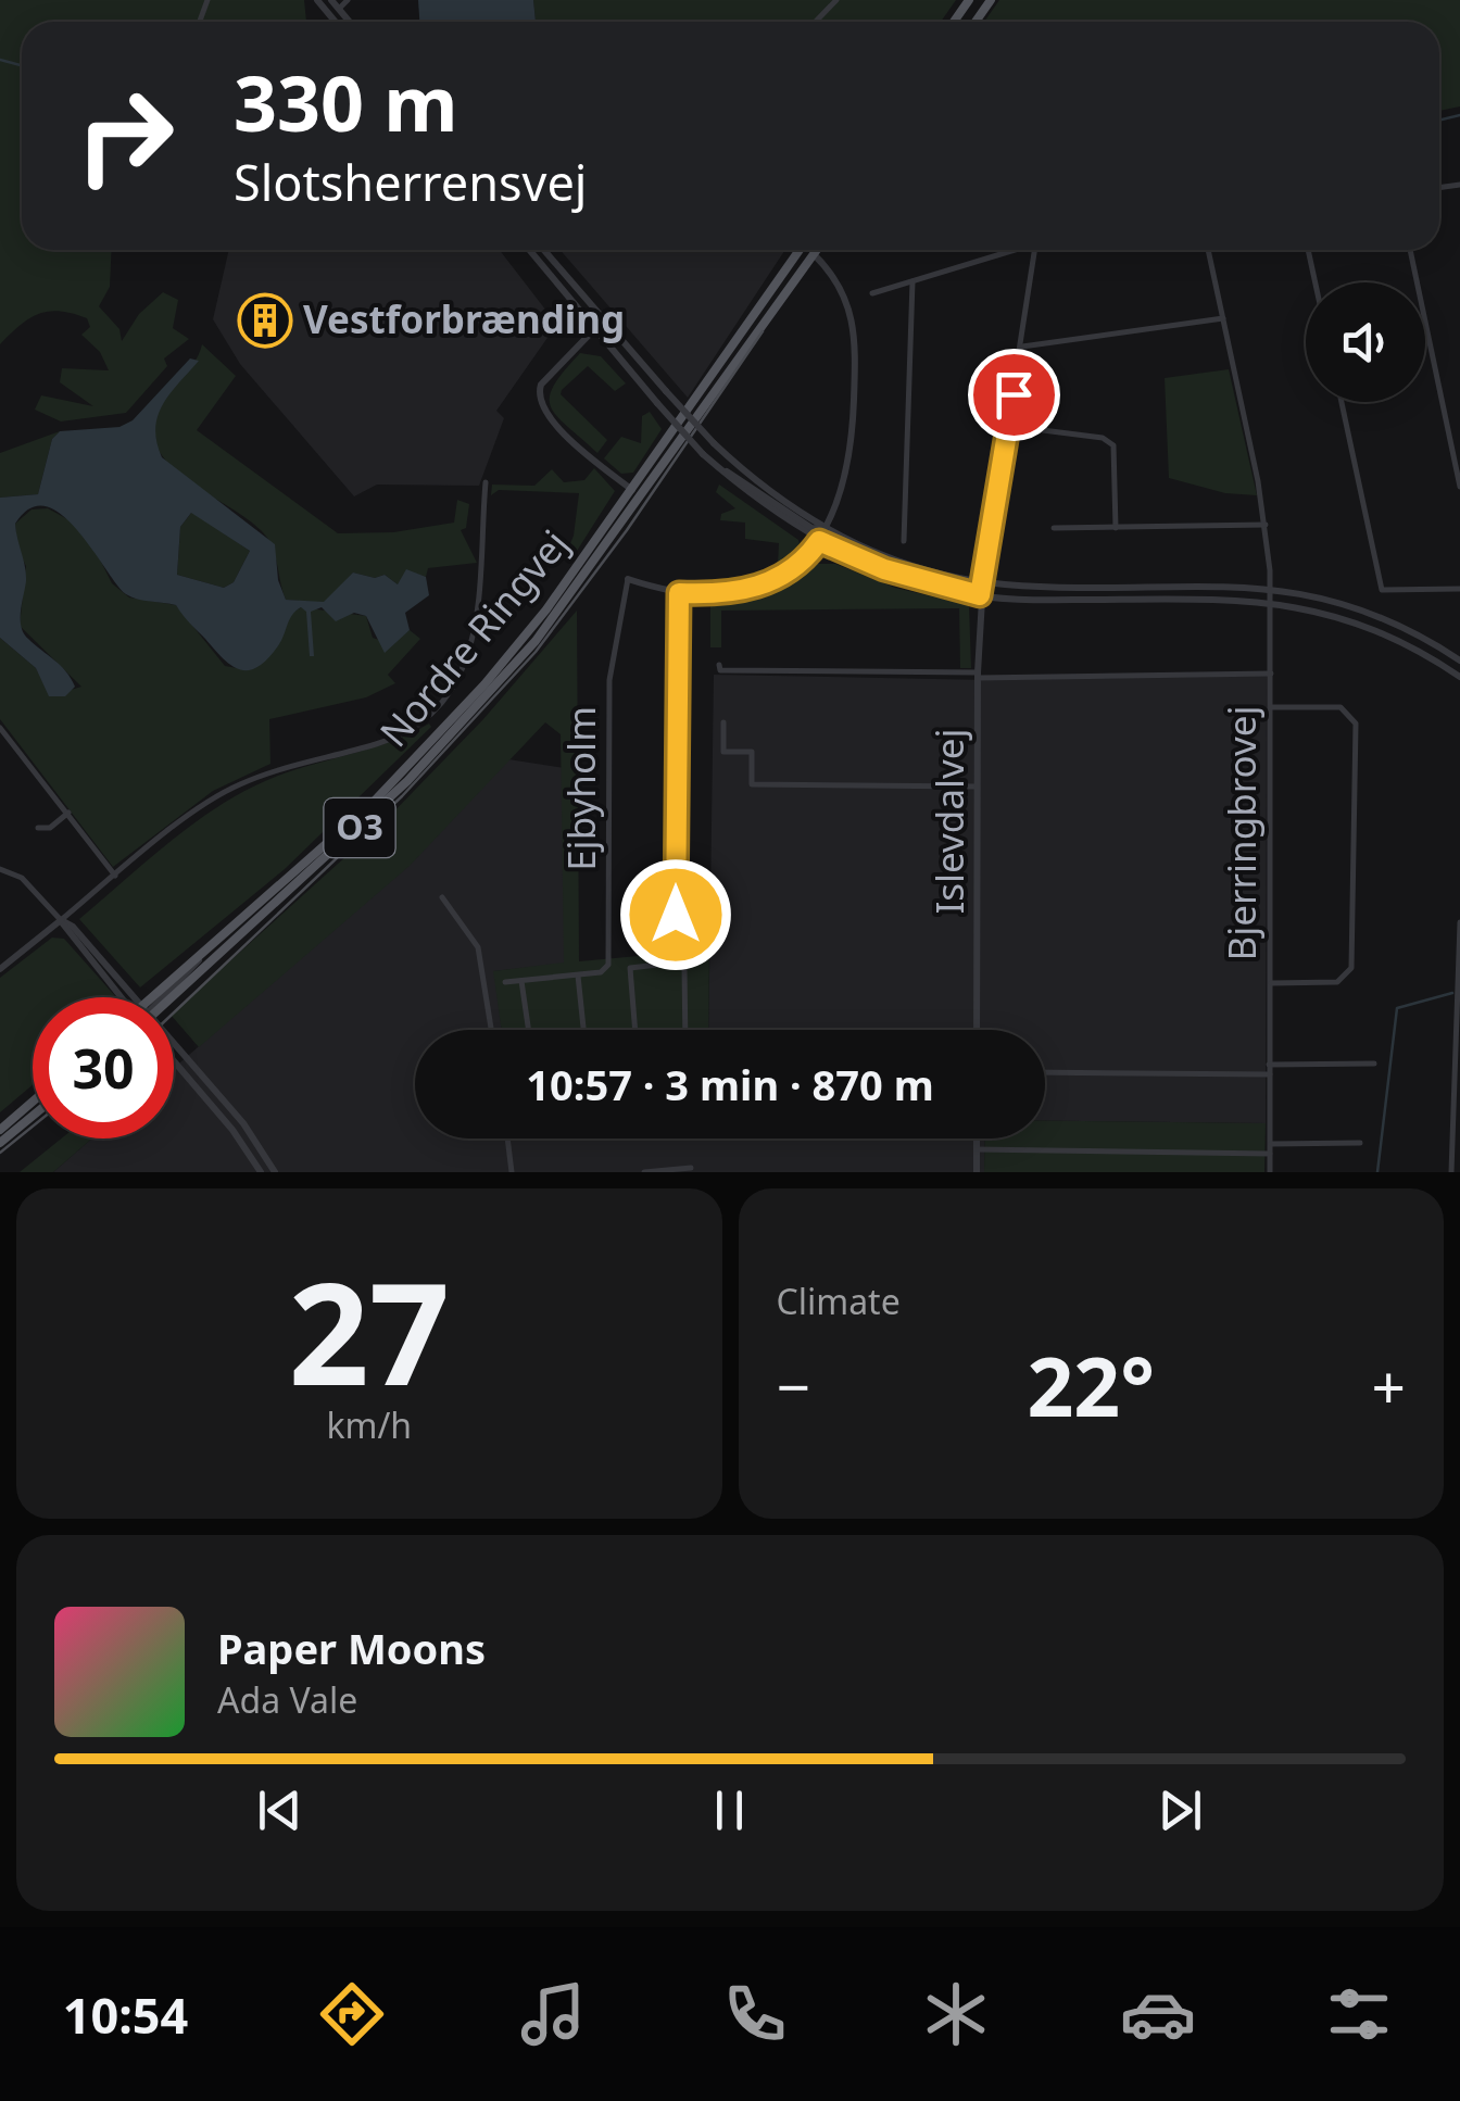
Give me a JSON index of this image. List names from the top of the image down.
{
  "streets": {
    "main road": ["Nordre Ringvej", "O3"],
    "street": ["Ejbyholm", "Islevdalvej", "Bjerringbrovej"]
  },
  "places": {
    "building": ["Vestforbrænding"]
  },
  "page": {
    "turn": ["330 m", "Slotsherrensvej"],
    "limit": "30",
    "trip": "10:57 · 3 min · 870 m",
    "tile": [
      ["27", "km/h"],
      "Climate"
    ],
    "heat": ["−", "22°", "+"],
    "song": ["Paper Moons", "Ada Vale"],
    "tabs": "10:54"
  }
}
